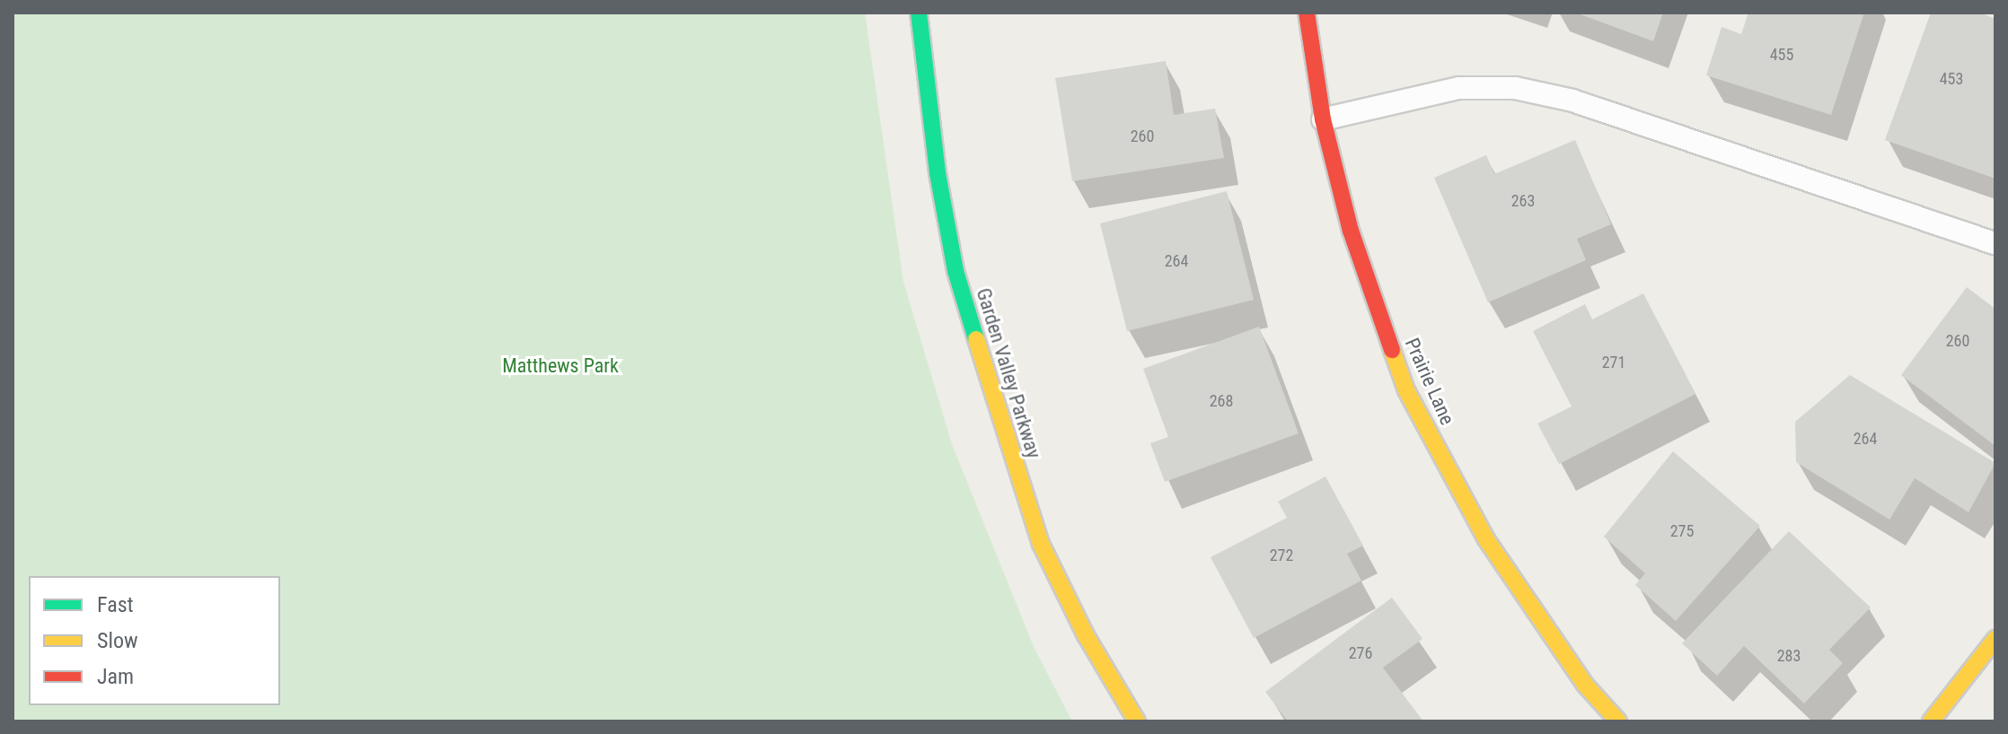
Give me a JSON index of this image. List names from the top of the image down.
{
  "streets": {
    "street": ["Garden Valley Parkway", "Prairie Lane"]
  },
  "parks": ["Matthews Park"],
  "house_numbers": [
    "455",
    "453",
    "260",
    "263",
    "264",
    "260",
    "271",
    "268",
    "264",
    "275",
    "272",
    "276",
    "283"
  ],
  "legend": ["Fast", "Slow", "Jam"]
}
